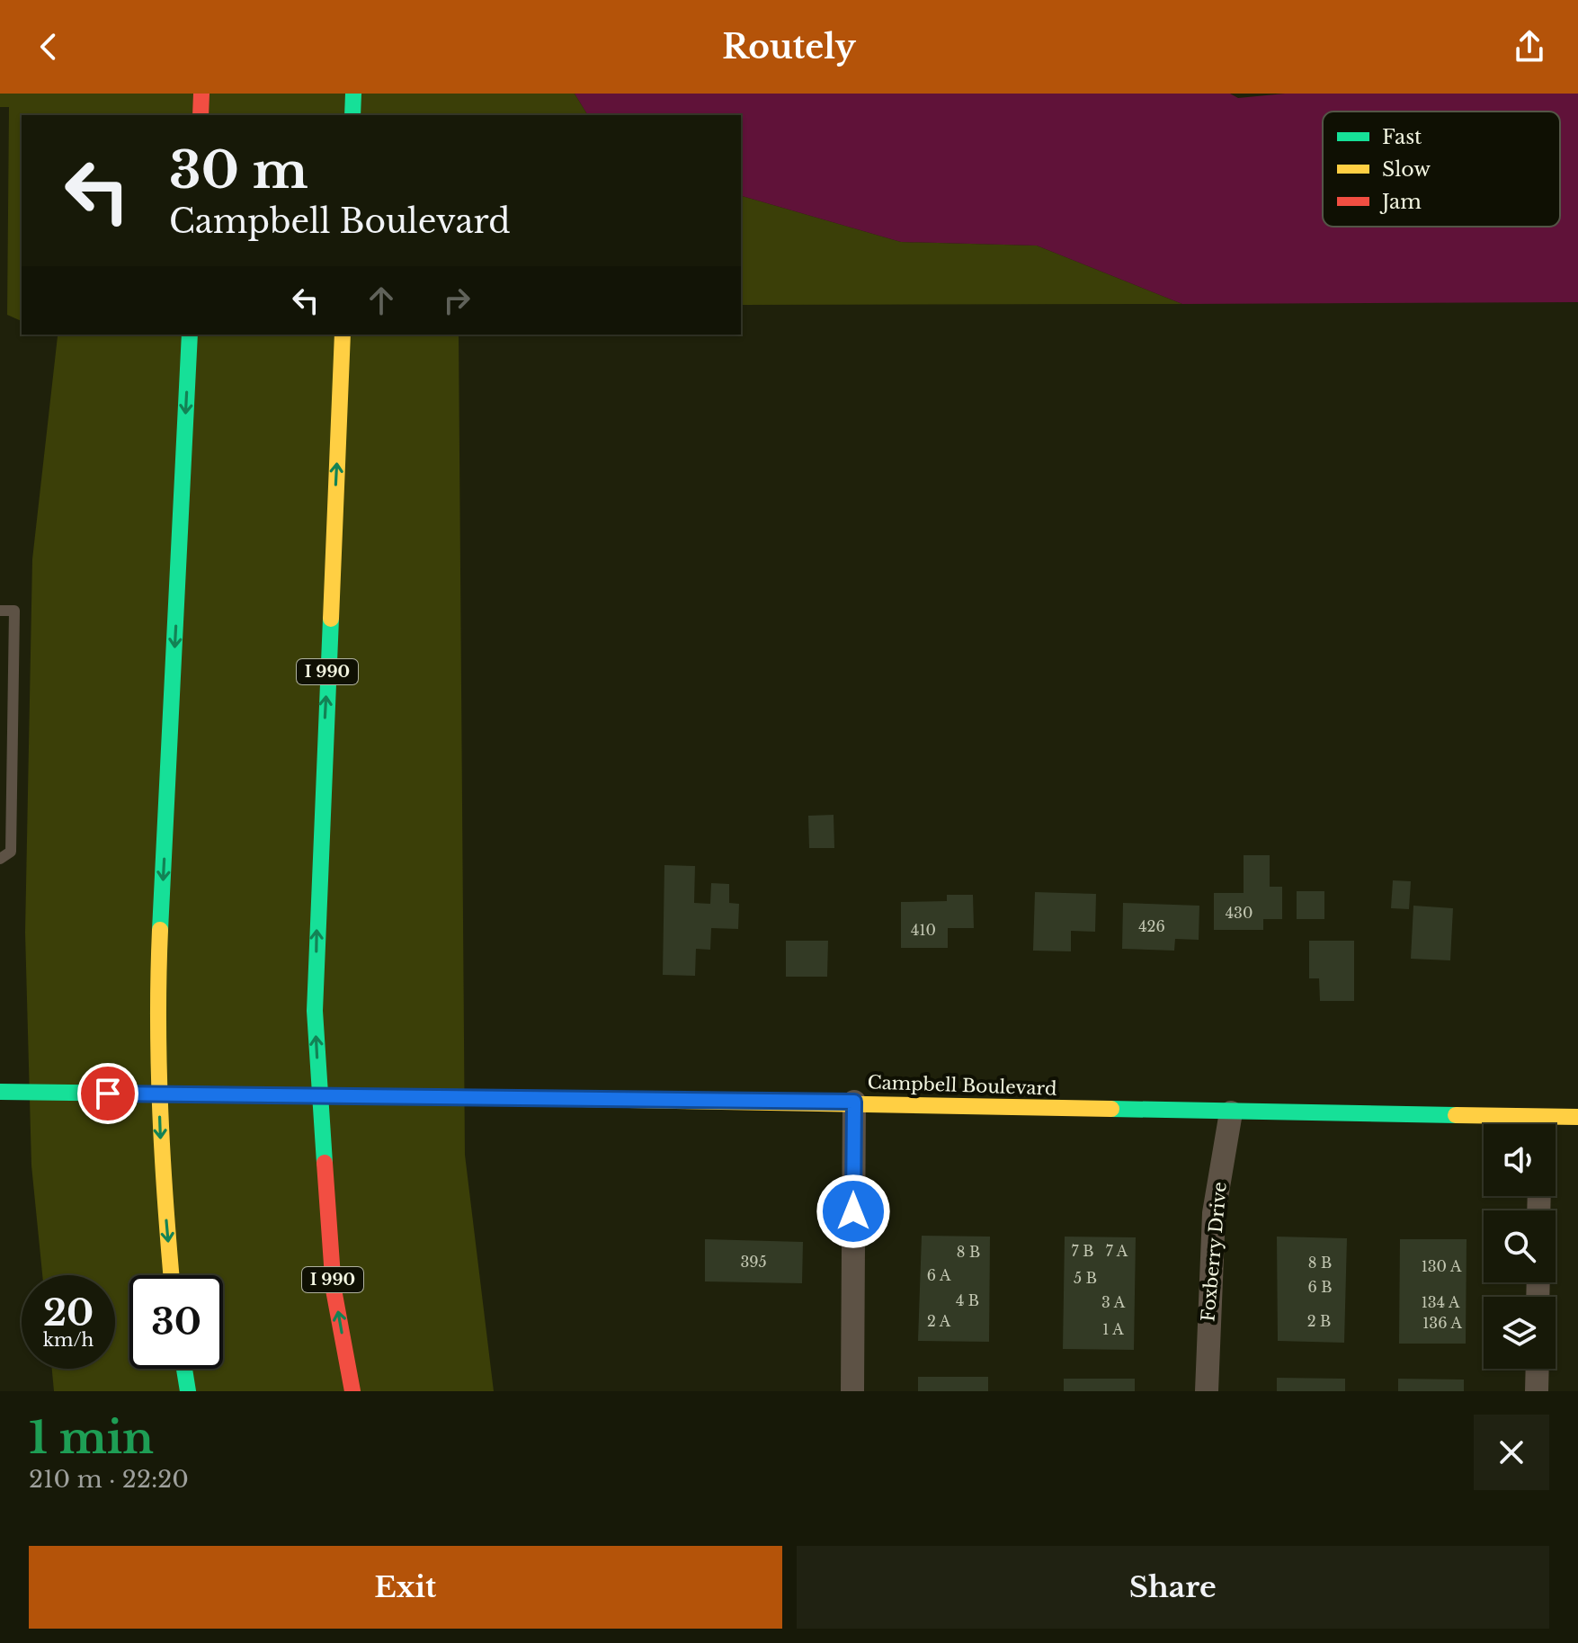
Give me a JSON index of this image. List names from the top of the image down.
{
  "streets": {
    "main road": ["I 990", "Campbell Boulevard"],
    "street": ["Foxberry Drive"]
  },
  "crossings": [
    ["Campbell Boulevard", "Foxberry Drive"]
  ],
  "house_numbers": [
    "430",
    "426",
    "410",
    "7 B",
    "7 A",
    "8 B",
    "395",
    "8 B",
    "130 A",
    "6 A",
    "5 B",
    "6 B",
    "4 B",
    "3 A",
    "134 A",
    "2 A",
    "2 B",
    "136 A",
    "1 A"
  ],
  "legend": ["Fast", "Slow", "Jam"],
  "page": {
    "header": "Routely",
    "turn": ["30 m", "Campbell Boulevard"],
    "speed": "20 km/h",
    "limit": "30",
    "heading": ["1 min", "210 m · 22:20"],
    "buttons": ["Exit", "Share"]
  }
}
